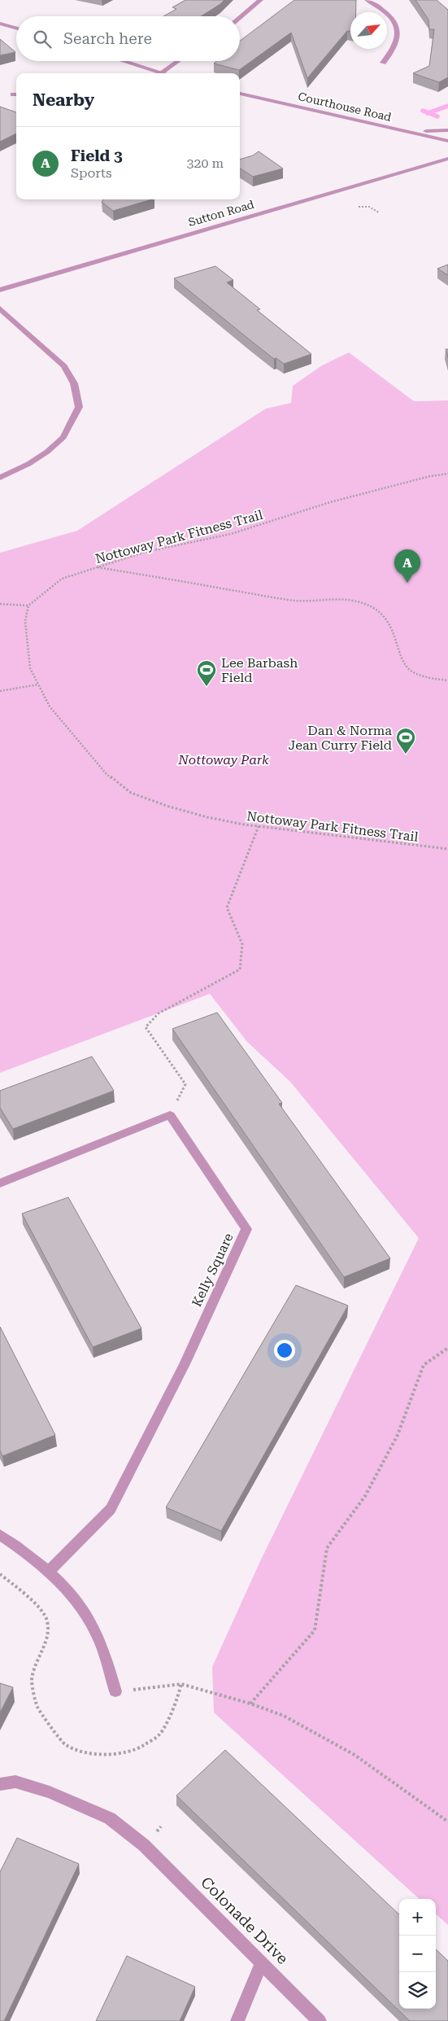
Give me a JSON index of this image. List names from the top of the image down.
{
  "streets": {
    "street": [
      "Courthouse Road",
      "Sutton Road",
      "Kelly Square",
      "Colonade Drive"
    ],
    "path": ["Nottoway Park Fitness Trail"]
  },
  "parks": ["Nottoway Park"],
  "places": {
    "sports": ["Lee Barbash Field", "Dan & Norma Jean Curry Field"]
  },
  "north": "top right",
  "page": {
    "search": "Search here",
    "heading": "Nearby",
    "list": [
      {
        "mark": "A",
        "name": "Field 3",
        "note": "Sports",
        "value": "320 m"
      }
    ],
    "pins": "A",
    "map_buttons": ["+", "−"]
  }
}
